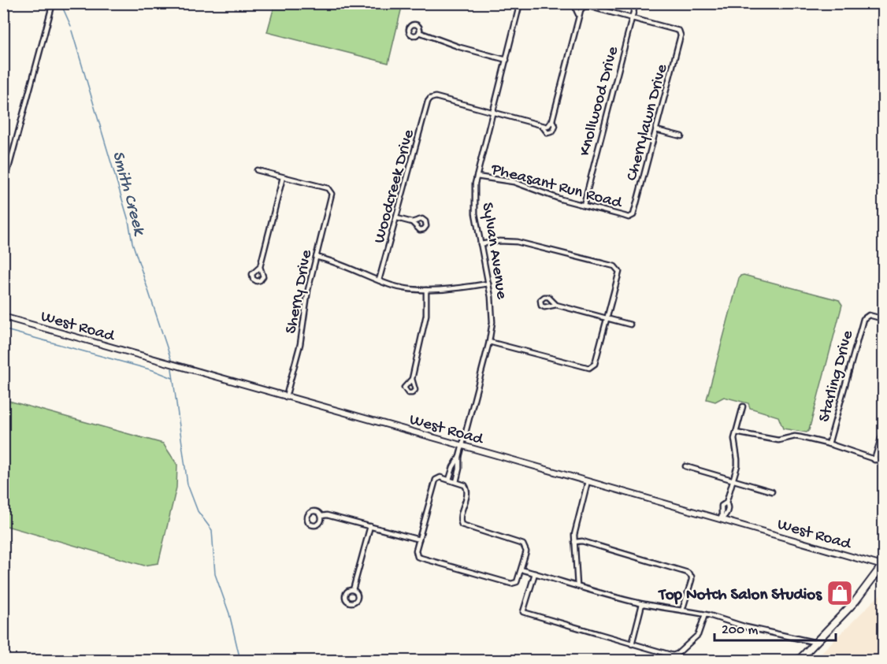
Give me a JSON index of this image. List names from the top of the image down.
{
  "streets": {
    "street": [
      "Knollwood Drive",
      "Cherrylawn Drive",
      "Pheasant Run Road",
      "Woodcreek Drive",
      "Sylvan Avenue",
      "Sherry Drive",
      "West Road",
      "Starling Drive"
    ]
  },
  "crossings": [
    ["Knollwood Drive", "Cherrylawn Drive"],
    ["Knollwood Drive", "Pheasant Run Road"],
    ["Cherrylawn Drive", "Pheasant Run Road"],
    ["Pheasant Run Road", "Sylvan Avenue"],
    ["Woodcreek Drive", "Sylvan Avenue"],
    ["Sylvan Avenue", "West Road"],
    ["Sherry Drive", "West Road"]
  ],
  "water": ["Smith Creek"],
  "places": {
    "shop": ["Top Notch Salon Studios"]
  },
  "scale_bar": "200 m"
}
